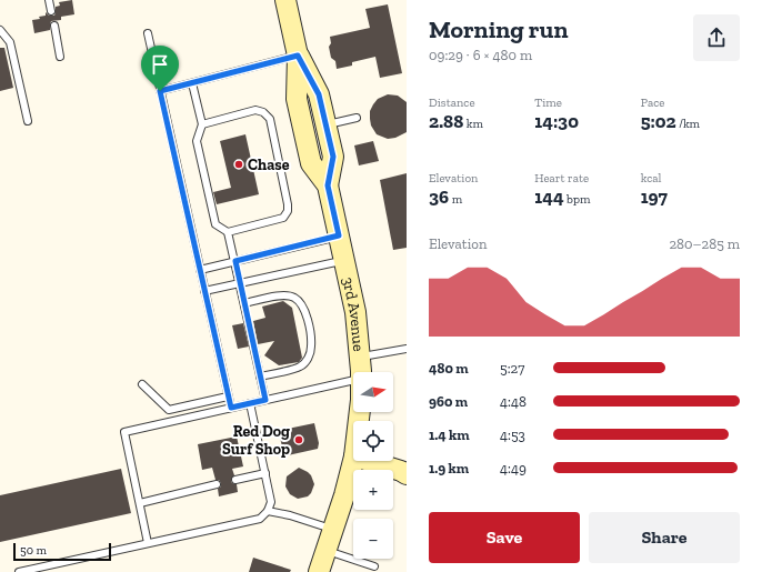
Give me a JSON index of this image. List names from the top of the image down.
{
  "streets": {
    "main road": ["3rd Avenue"]
  },
  "places": ["Chase", "Red Dog Surf Shop"],
  "scale_bar": "50 m",
  "north": "right",
  "page": {
    "heading": ["Morning run", "09:29 · 6 × 480 m"],
    "stats": [
      ["Distance", "2.88 km"],
      ["Time", "14:30"],
      ["Pace", "5:02 /km"],
      ["Elevation", "36 m"],
      ["Heart rate", "144 bpm"],
      ["kcal", "197"]
    ],
    "chart": ["Elevation", "280–285 m"],
    "list": [
      {
        "name": "480 m",
        "note": "5:27"
      },
      {
        "name": "960 m",
        "note": "4:48"
      },
      {
        "name": "1.4 km",
        "note": "4:53"
      },
      {
        "name": "1.9 km",
        "note": "4:49"
      }
    ],
    "map_buttons": ["+", "−"],
    "buttons": ["Save", "Share"],
    "scale": "50 m"
  }
}
